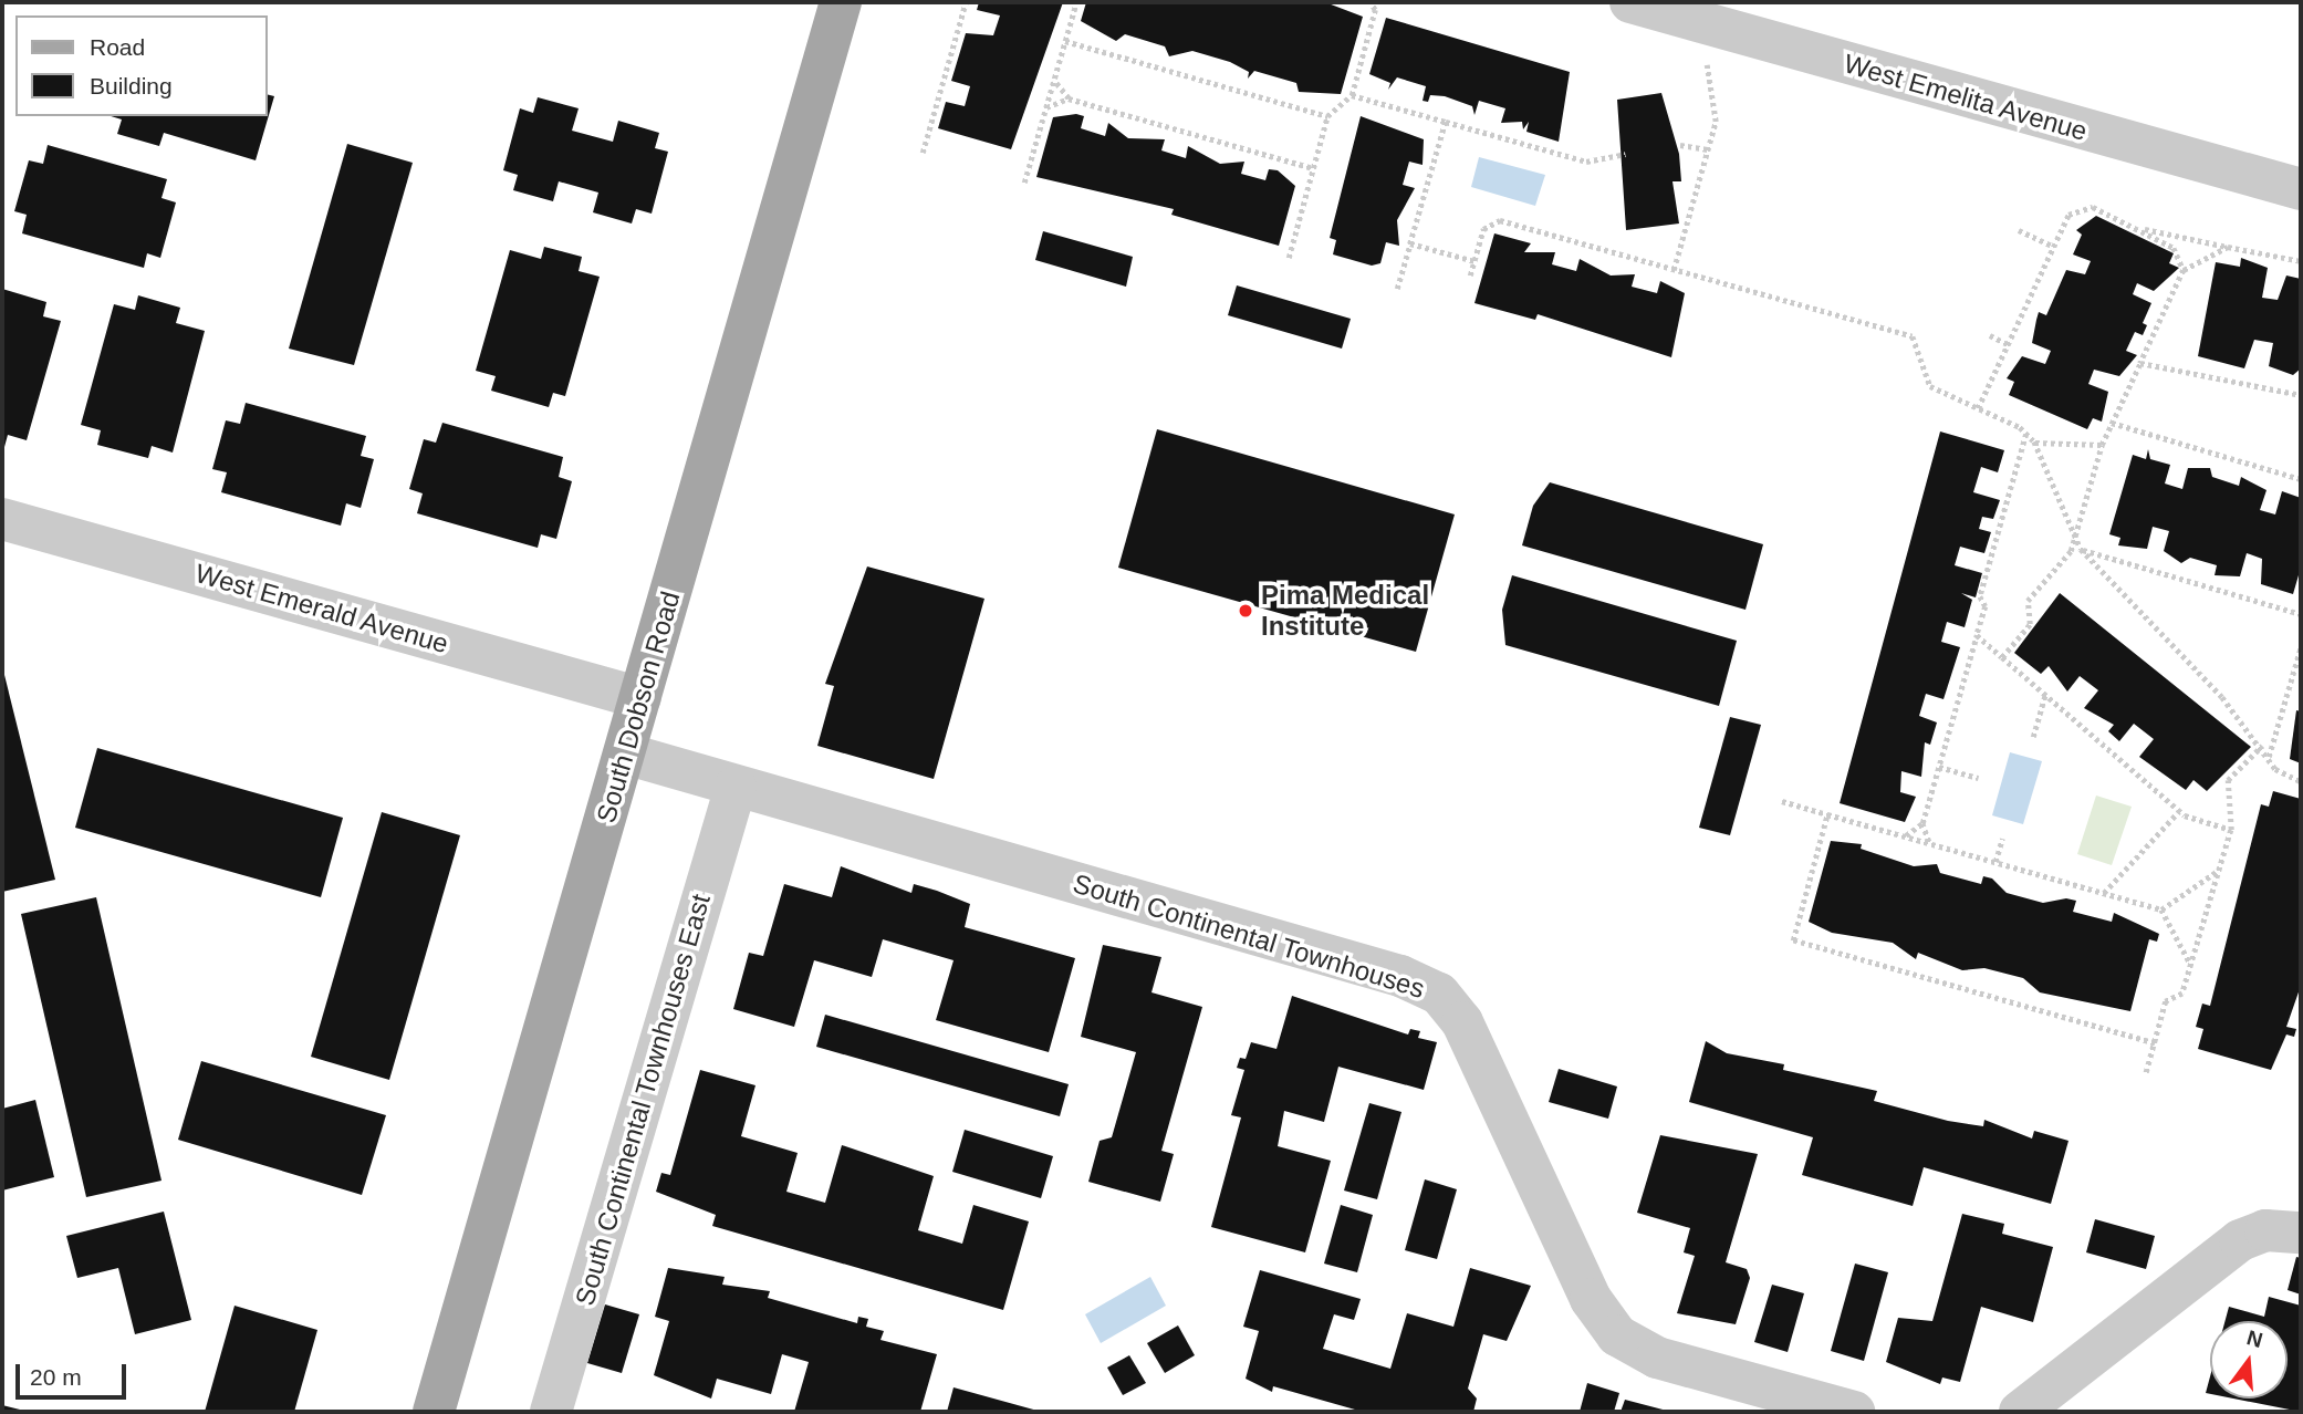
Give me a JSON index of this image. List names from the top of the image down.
{
  "streets": {
    "main road": ["South Dobson Road"],
    "street": [
      "West Emelita Avenue",
      "West Emerald Avenue",
      "South Continental Townhouses",
      "South Continental Townhouses East"
    ]
  },
  "crossings": [
    ["West Emerald Avenue", "South Dobson Road"],
    ["South Dobson Road", "South Continental Townhouses"],
    ["South Continental Townhouses", "South Continental Townhouses East"]
  ],
  "places": ["Pima Medical Institute"],
  "legend": ["Road", "Building"],
  "scale_bar": "20 m",
  "north": "top"
}
